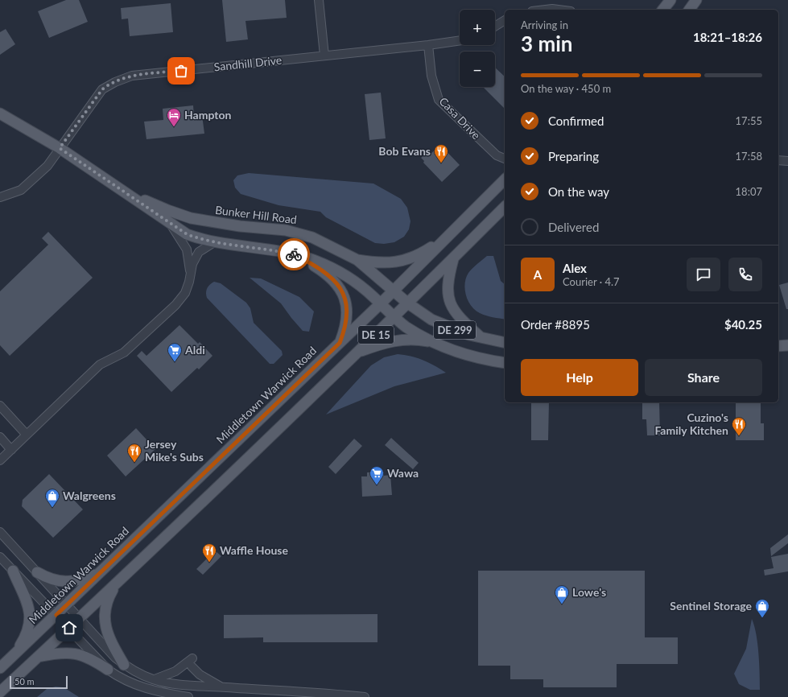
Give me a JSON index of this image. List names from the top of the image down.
{
  "streets": {
    "main road": [
      "Bunker Hill Road",
      "DE 299",
      "DE 15",
      "Middletown Warwick Road"
    ],
    "street": ["Sandhill Drive", "Casa Drive"]
  },
  "crossings": [
    ["Sandhill Drive", "Casa Drive"],
    ["Sandhill Drive", "Bunker Hill Road"],
    ["Bunker Hill Road", "DE 299"],
    ["Bunker Hill Road", "DE 15"],
    ["Bunker Hill Road", "Middletown Warwick Road"],
    ["DE 299", "DE 15"],
    ["DE 15", "Middletown Warwick Road"]
  ],
  "places": {
    "hotel": ["Hampton"],
    "restaurant": [
      "Bob Evans",
      "Cuzino's Family Kitchen",
      "Jersey Mike's Subs",
      "Waffle House"
    ],
    "supermarket": ["Aldi", "Wawa"],
    "shop": ["Walgreens", "Lowe's", "Sentinel Storage"]
  },
  "scale_bar": "50 m",
  "page": {
    "map_buttons": ["+", "−"],
    "heading": ["3 min", "Arriving in", "18:21–18:26"],
    "panel": [
      "Alex",
      "Courier · 4.7",
      "Order #8895",
      "$40.25"
    ],
    "bar": "On the way · 450 m",
    "list": [
      ["Confirmed", "17:55"],
      ["Preparing", "17:58"],
      ["On the way", "18:07"],
      "Delivered"
    ],
    "round": "A",
    "buttons": ["Help", "Share"],
    "scale": "50 m"
  }
}
